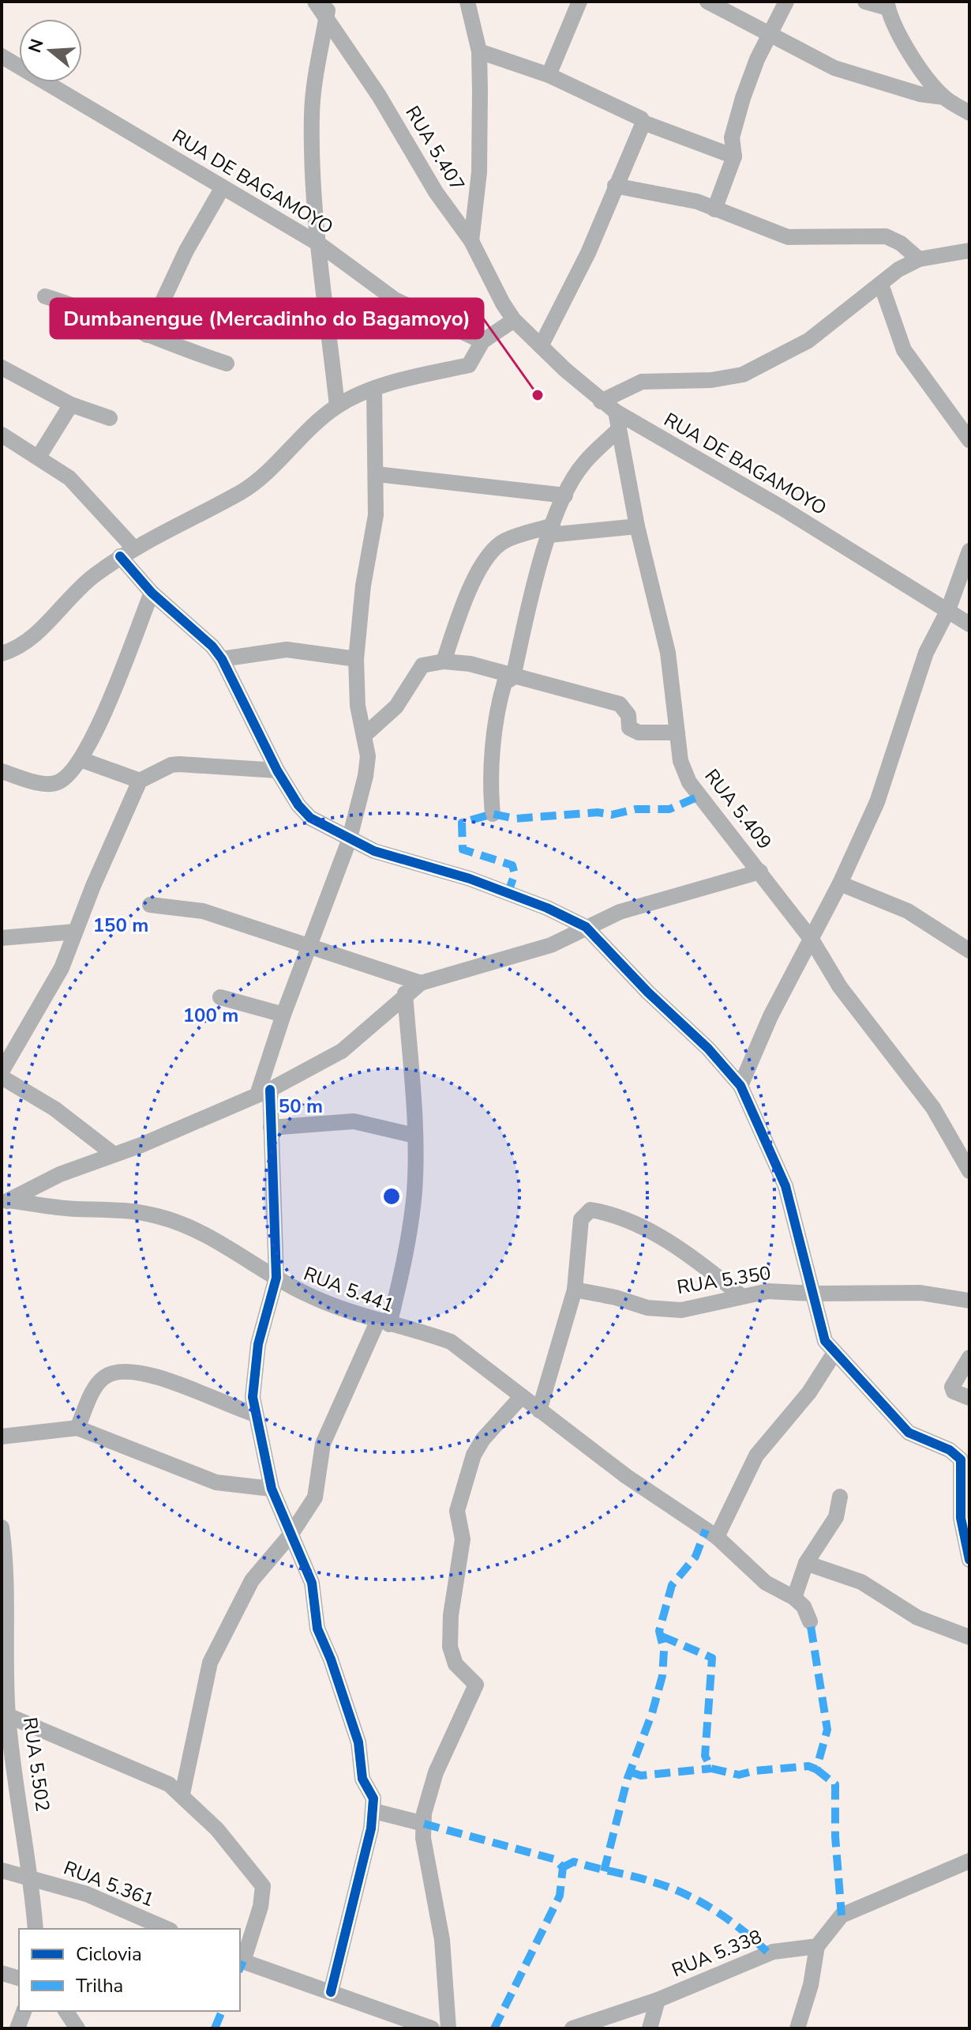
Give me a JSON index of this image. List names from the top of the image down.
{
  "streets": {
    "street": [
      "RUA 5.407",
      "RUA DE BAGAMOYO",
      "RUA 5.409",
      "RUA 5.350",
      "RUA 5.441",
      "RUA 5.502",
      "RUA 5.361",
      "RUA 5.338"
    ]
  },
  "crossings": [
    ["RUA 5.407", "RUA DE BAGAMOYO"],
    ["RUA DE BAGAMOYO", "RUA 5.409"],
    ["RUA 5.502", "RUA 5.361"]
  ],
  "places": ["Dumbanengue (Mercadinho do Bagamoyo)"],
  "legend": ["Ciclovia", "Trilha"],
  "north": "left",
  "rings": ["150 m", "100 m", "50 m"]
}
